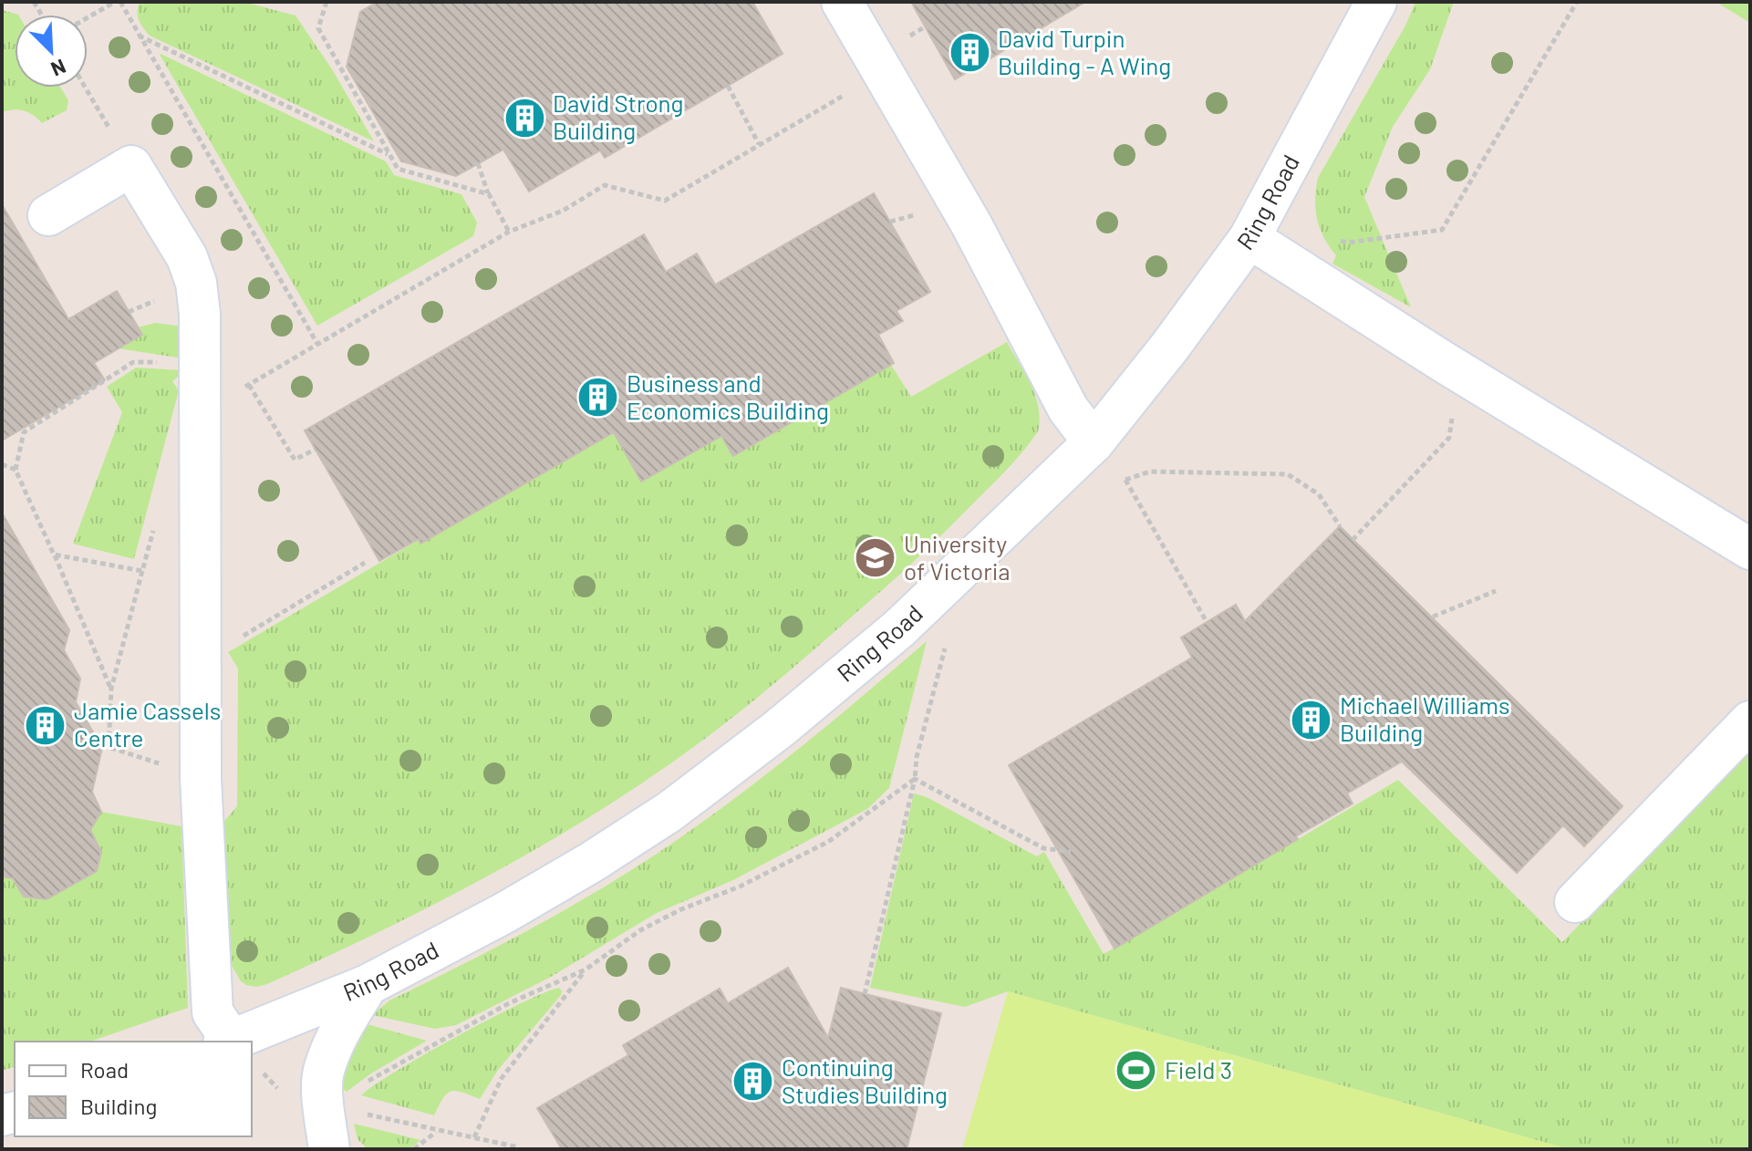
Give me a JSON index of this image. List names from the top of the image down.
{
  "streets": {
    "street": ["Ring Road"]
  },
  "places": {
    "building": [
      "David Turpin Building - A Wing",
      "David Strong Building",
      "Business and Economics Building",
      "Michael Williams Building",
      "Jamie Cassels Centre",
      "Continuing Studies Building"
    ],
    "school or university": ["University of Victoria"],
    "sports": ["Field 3"]
  },
  "legend": ["Road", "Building"],
  "north": "bottom right"
}
